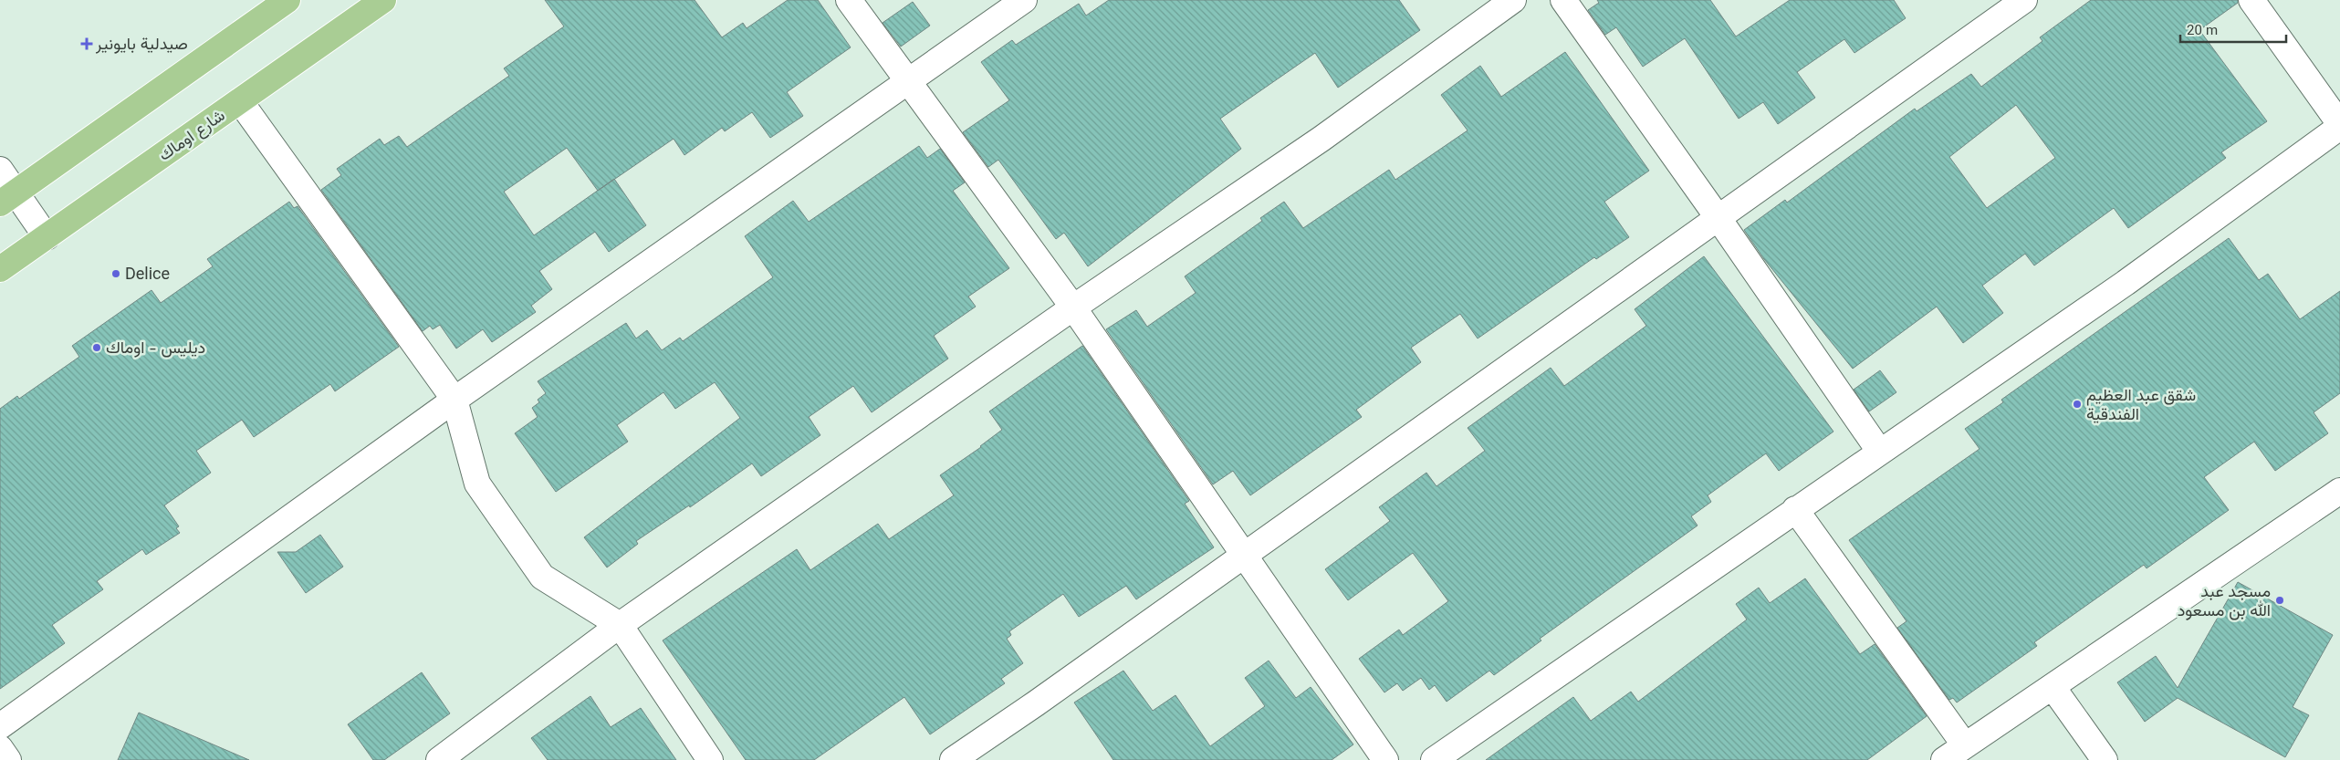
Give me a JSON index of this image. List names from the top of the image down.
{
  "streets": {
    "main road": ["شارع اوماك"]
  },
  "places": {
    "health": ["صيدلية بايونير"],
    "other": [
      "Delice",
      "ديليس - اوماك",
      "شقق عبد العظيم الفندقية",
      "مسجد عبد الله بن مسعود"
    ]
  },
  "scale_bar": "20 m"
}
